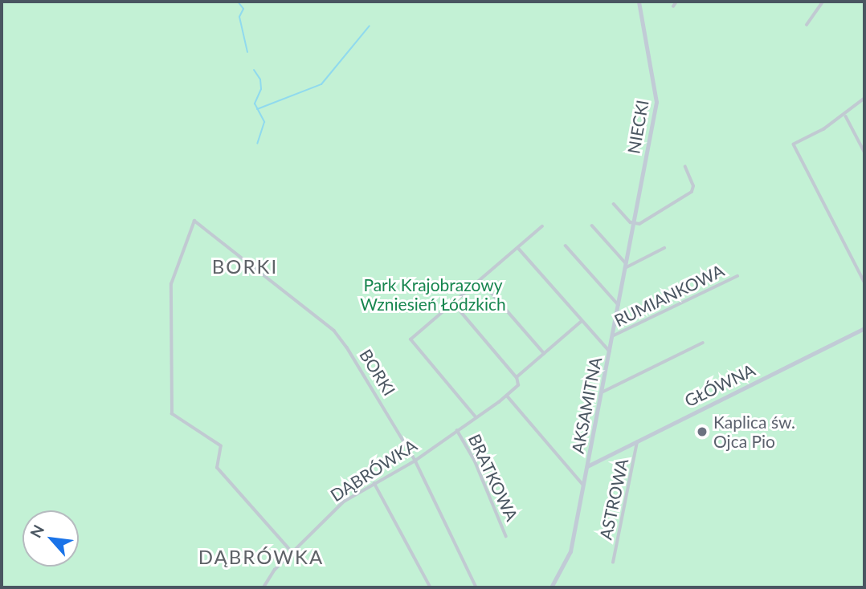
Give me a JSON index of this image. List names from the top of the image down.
{
  "streets": {
    "street": [
      "NIECKI",
      "RUMIANKOWA",
      "BORKI",
      "GŁÓWNA",
      "AKSAMITNA",
      "DĄBRÓWKA",
      "BRATKOWA",
      "ASTROWA"
    ]
  },
  "crossings": [
    ["NIECKI", "AKSAMITNA"],
    ["RUMIANKOWA", "AKSAMITNA"],
    ["BORKI", "DĄBRÓWKA"],
    ["GŁÓWNA", "AKSAMITNA"],
    ["GŁÓWNA", "ASTROWA"],
    ["DĄBRÓWKA", "BRATKOWA"]
  ],
  "districts": ["BORKI", "DĄBRÓWKA"],
  "parks": ["Park Krajobrazowy Wzniesień Łódzkich"],
  "places": ["Kaplica św. Ojca Pio"],
  "north": "top left"
}
